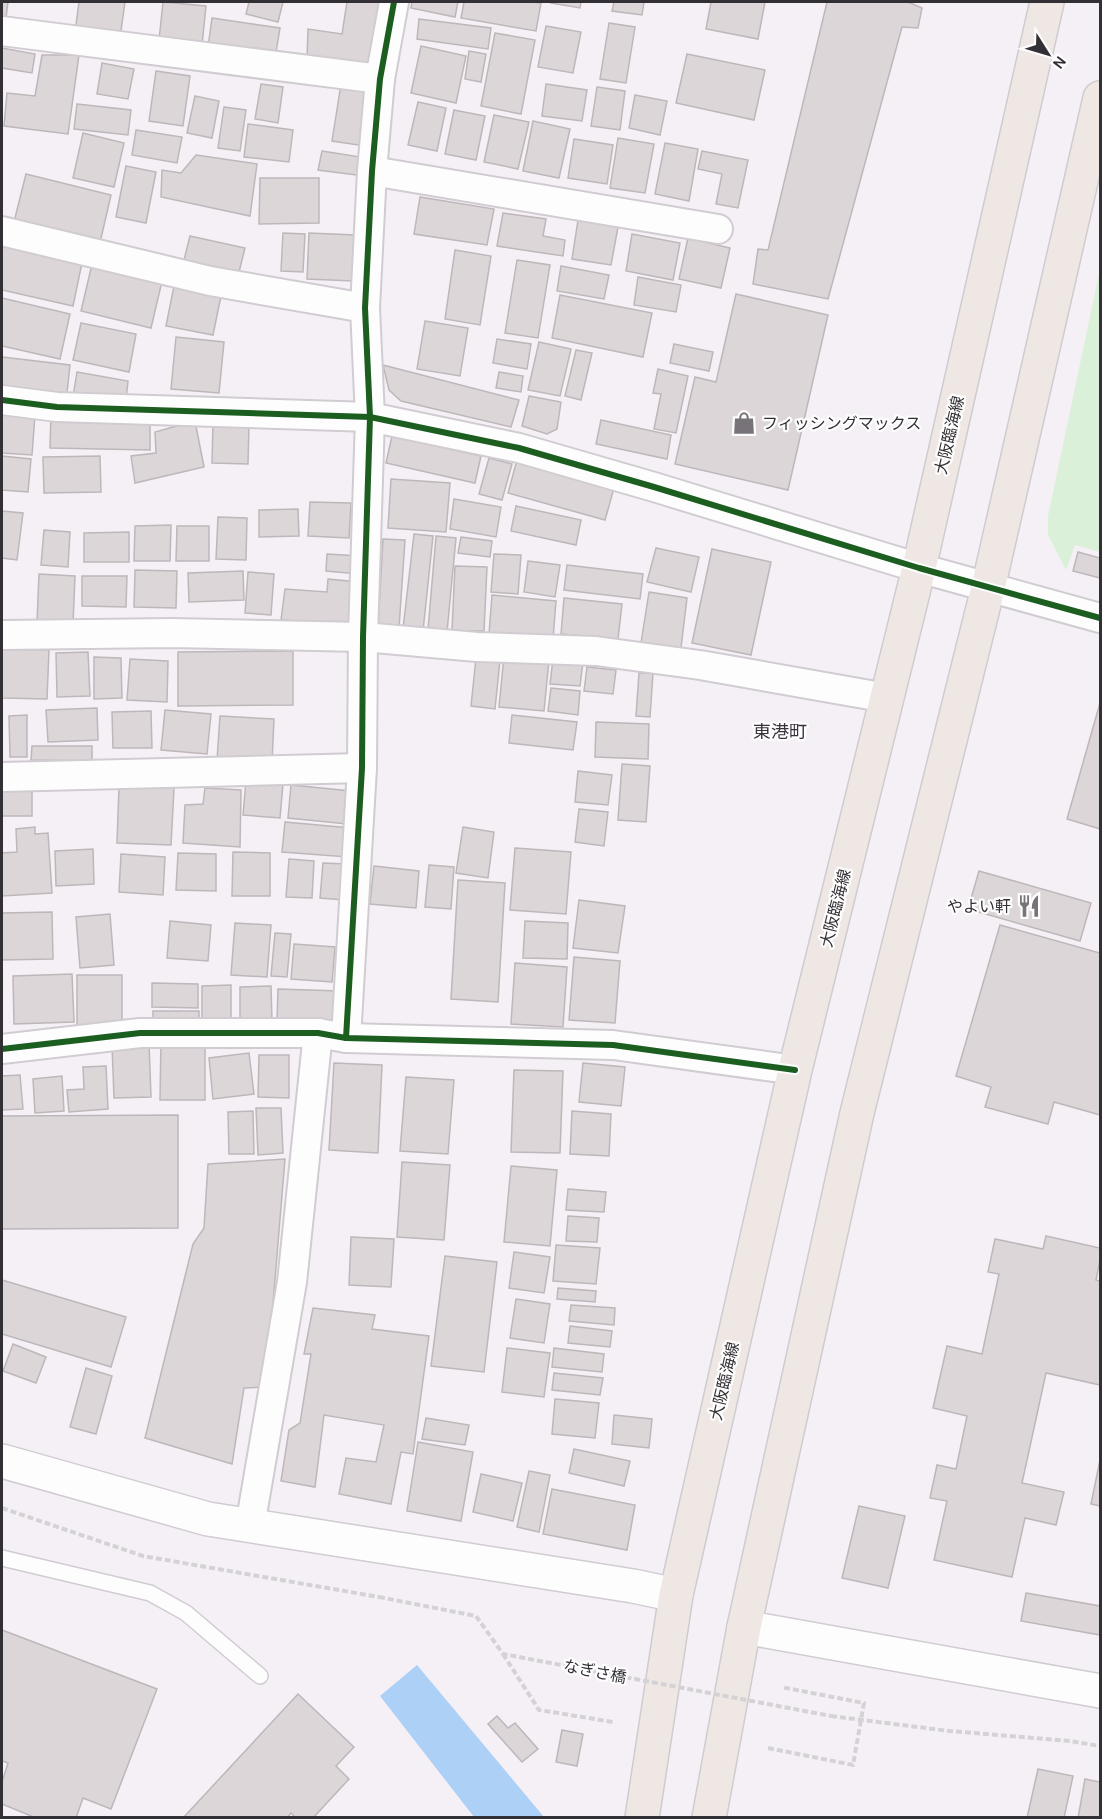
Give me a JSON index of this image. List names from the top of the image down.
{
  "streets": {
    "main road": ["大阪臨海線"],
    "path": ["なぎさ橋"]
  },
  "districts": ["東港町"],
  "places": {
    "shop": ["フィッシングマックス"],
    "restaurant": ["やよい軒"]
  },
  "north": "bottom right"
}
